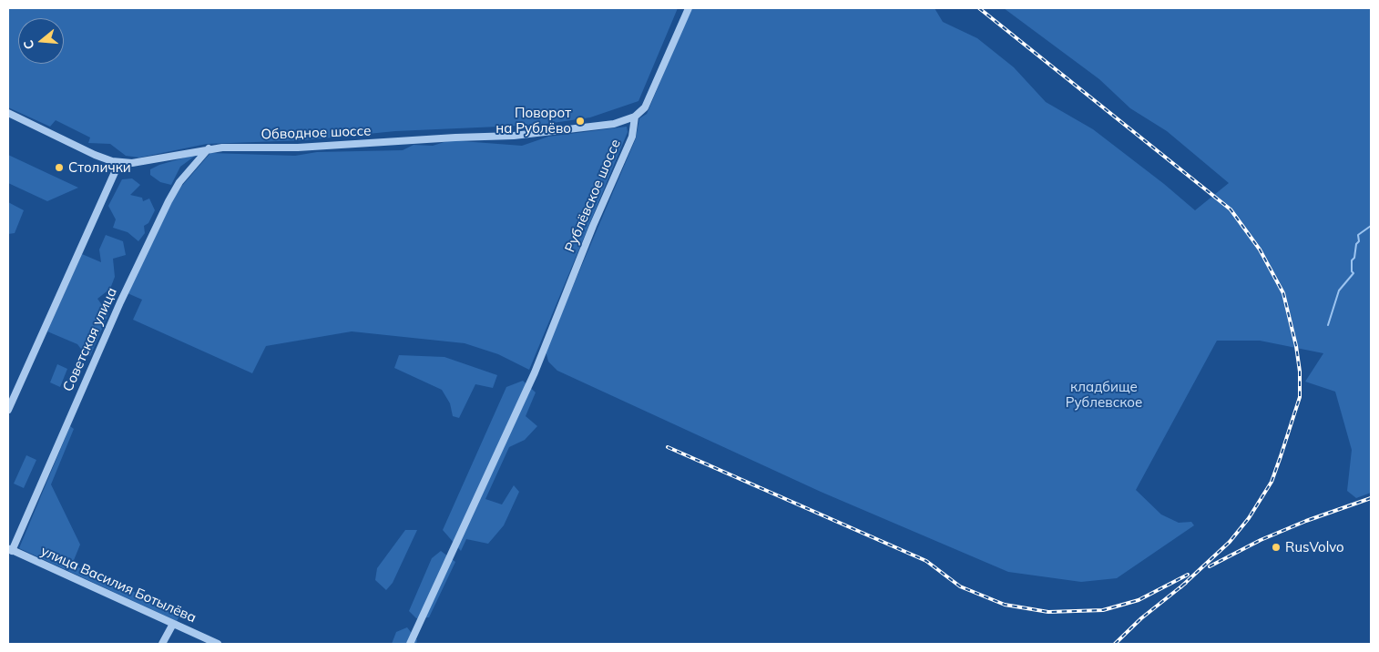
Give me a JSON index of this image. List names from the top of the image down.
{
  "streets": {
    "street": [
      "Обводное шоссе",
      "Рублёвское шоссе",
      "Советская улица",
      "улица Василия Ботылёва"
    ]
  },
  "crossings": [
    ["Обводное шоссе", "Рублёвское шоссе"],
    ["Обводное шоссе", "Советская улица"],
    ["Советская улица", "улица Василия Ботылёва"]
  ],
  "parks": ["кладбище Рублевское"],
  "places": ["Поворот на Рублёво", "Столички", "RusVolvo"],
  "north": "left"
}
